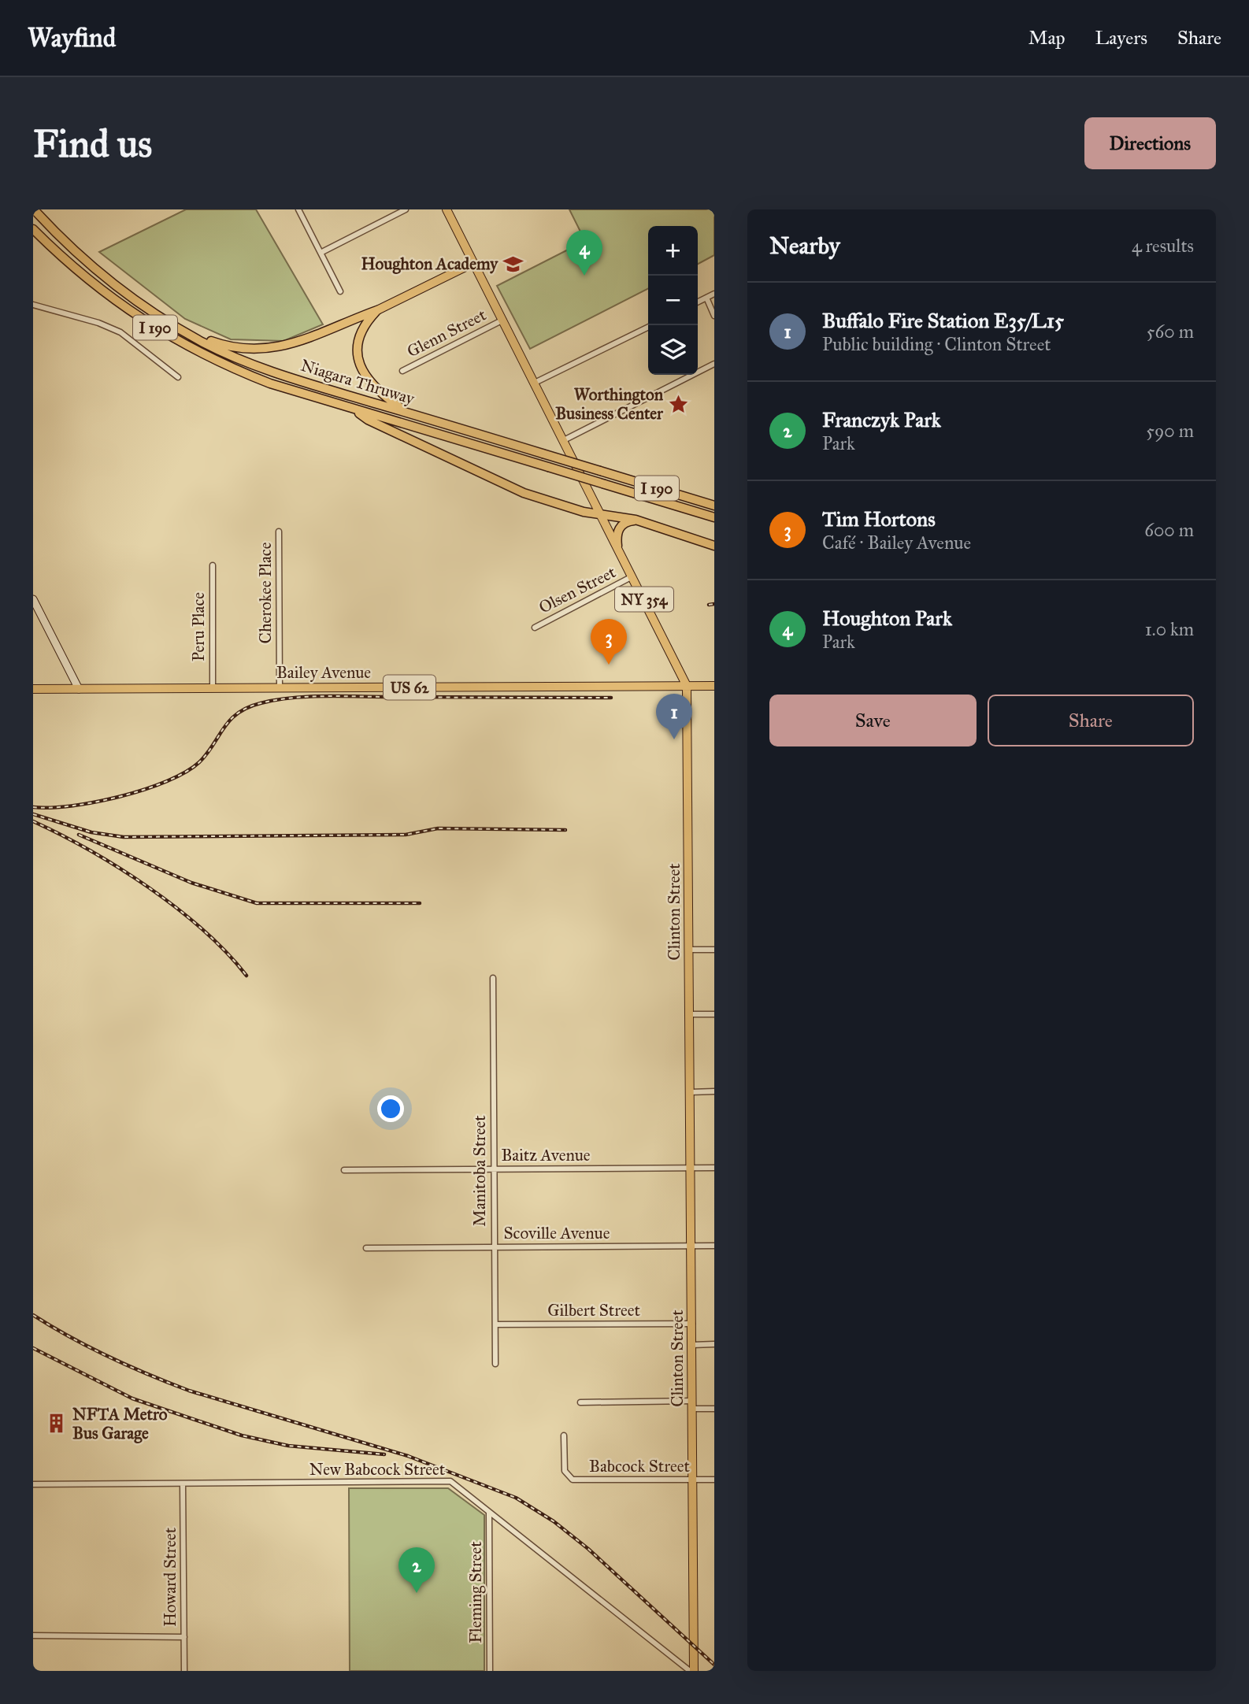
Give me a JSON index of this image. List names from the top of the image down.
{
  "streets": {
    "highway": ["I 190", "Niagara Thruway"],
    "main road": [
      "NY 354",
      "Bailey Avenue",
      "US 62",
      "Clinton Street"
    ],
    "street": [
      "Glenn Street",
      "Olsen Street",
      "Cherokee Place",
      "Peru Place",
      "Baitz Avenue",
      "Manitoba Street",
      "Scoville Avenue",
      "Gilbert Street",
      "Babcock Street",
      "New Babcock Street",
      "Howard Street",
      "Fleming Street"
    ]
  },
  "crossings": [
    ["Glenn Street", "Clinton Street"],
    ["Olsen Street", "Clinton Street"],
    ["Cherokee Place", "Bailey Avenue"],
    ["Peru Place", "Bailey Avenue"],
    ["Bailey Avenue", "Clinton Street"],
    ["Clinton Street", "Baitz Avenue"],
    ["Clinton Street", "Scoville Avenue"],
    ["Clinton Street", "Gilbert Street"],
    ["Clinton Street", "Babcock Street"],
    ["Clinton Street", "New Babcock Street"],
    ["Baitz Avenue", "Manitoba Street"],
    ["Manitoba Street", "Scoville Avenue"],
    ["Manitoba Street", "Gilbert Street"],
    ["New Babcock Street", "Howard Street"],
    ["New Babcock Street", "Fleming Street"]
  ],
  "places": {
    "school or university": ["Houghton Academy"],
    "place": ["Worthington Business Center"],
    "building": ["NFTA Metro Bus Garage"]
  },
  "page": {
    "header": "Wayfind",
    "nav": ["Map", "Layers", "Share"],
    "buttons": [
      "Directions",
      ["Save", "Share"]
    ],
    "title": "Find us",
    "heading": ["Nearby", "4 results"],
    "map_buttons": ["+", "−"],
    "pins": [
      "4",
      "3",
      "1",
      "2"
    ],
    "list": [
      {
        "mark": "1",
        "name": "Buffalo Fire Station E35/L15",
        "note": "Public building · Clinton Street",
        "value": "560 m"
      },
      {
        "mark": "2",
        "name": "Franczyk Park",
        "note": "Park",
        "value": "590 m"
      },
      {
        "mark": "3",
        "name": "Tim Hortons",
        "note": "Café · Bailey Avenue",
        "value": "600 m"
      },
      {
        "mark": "4",
        "name": "Houghton Park",
        "note": "Park",
        "value": "1.0 km"
      }
    ]
  }
}
